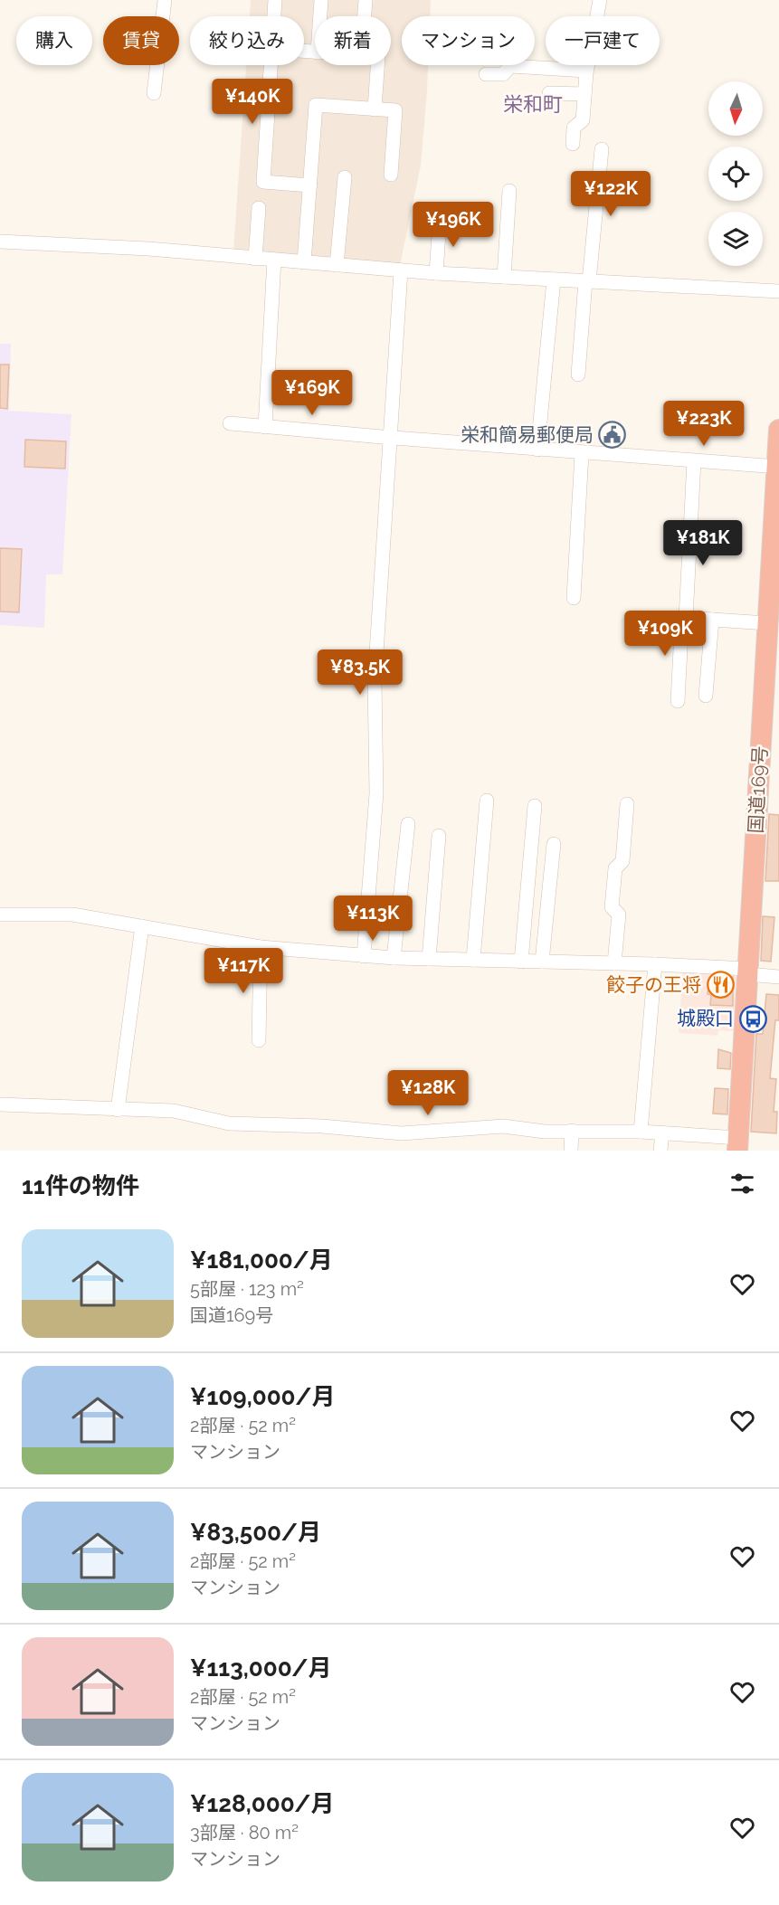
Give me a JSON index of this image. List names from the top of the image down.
{
  "streets": {
    "highway": ["国道169号"]
  },
  "districts": ["栄和町"],
  "places": {
    "public building": ["栄和簡易郵便局"],
    "restaurant": ["餃子の王将"],
    "bus stop": ["城殿口"]
  },
  "north": "bottom",
  "page": {
    "chip": [
      "購入",
      "賃貸",
      "絞り込み",
      "新着",
      "マンション",
      "一戸建て"
    ],
    "price": [
      "¥140K",
      "¥122K",
      "¥196K",
      "¥169K",
      "¥223K",
      "¥181K",
      "¥109K",
      "¥83.5K",
      "¥113K",
      "¥117K",
      "¥128K"
    ],
    "heading": "11件の物件",
    "list": [
      {
        "name": "¥181,000/月",
        "note": "5部屋 · 123 m² · 国道169号"
      },
      {
        "name": "¥109,000/月",
        "note": "2部屋 · 52 m² · マンション"
      },
      {
        "name": "¥83,500/月",
        "note": "2部屋 · 52 m² · マンション"
      },
      {
        "name": "¥113,000/月",
        "note": "2部屋 · 52 m² · マンション"
      },
      {
        "name": "¥128,000/月",
        "note": "3部屋 · 80 m² · マンション"
      }
    ]
  }
}
